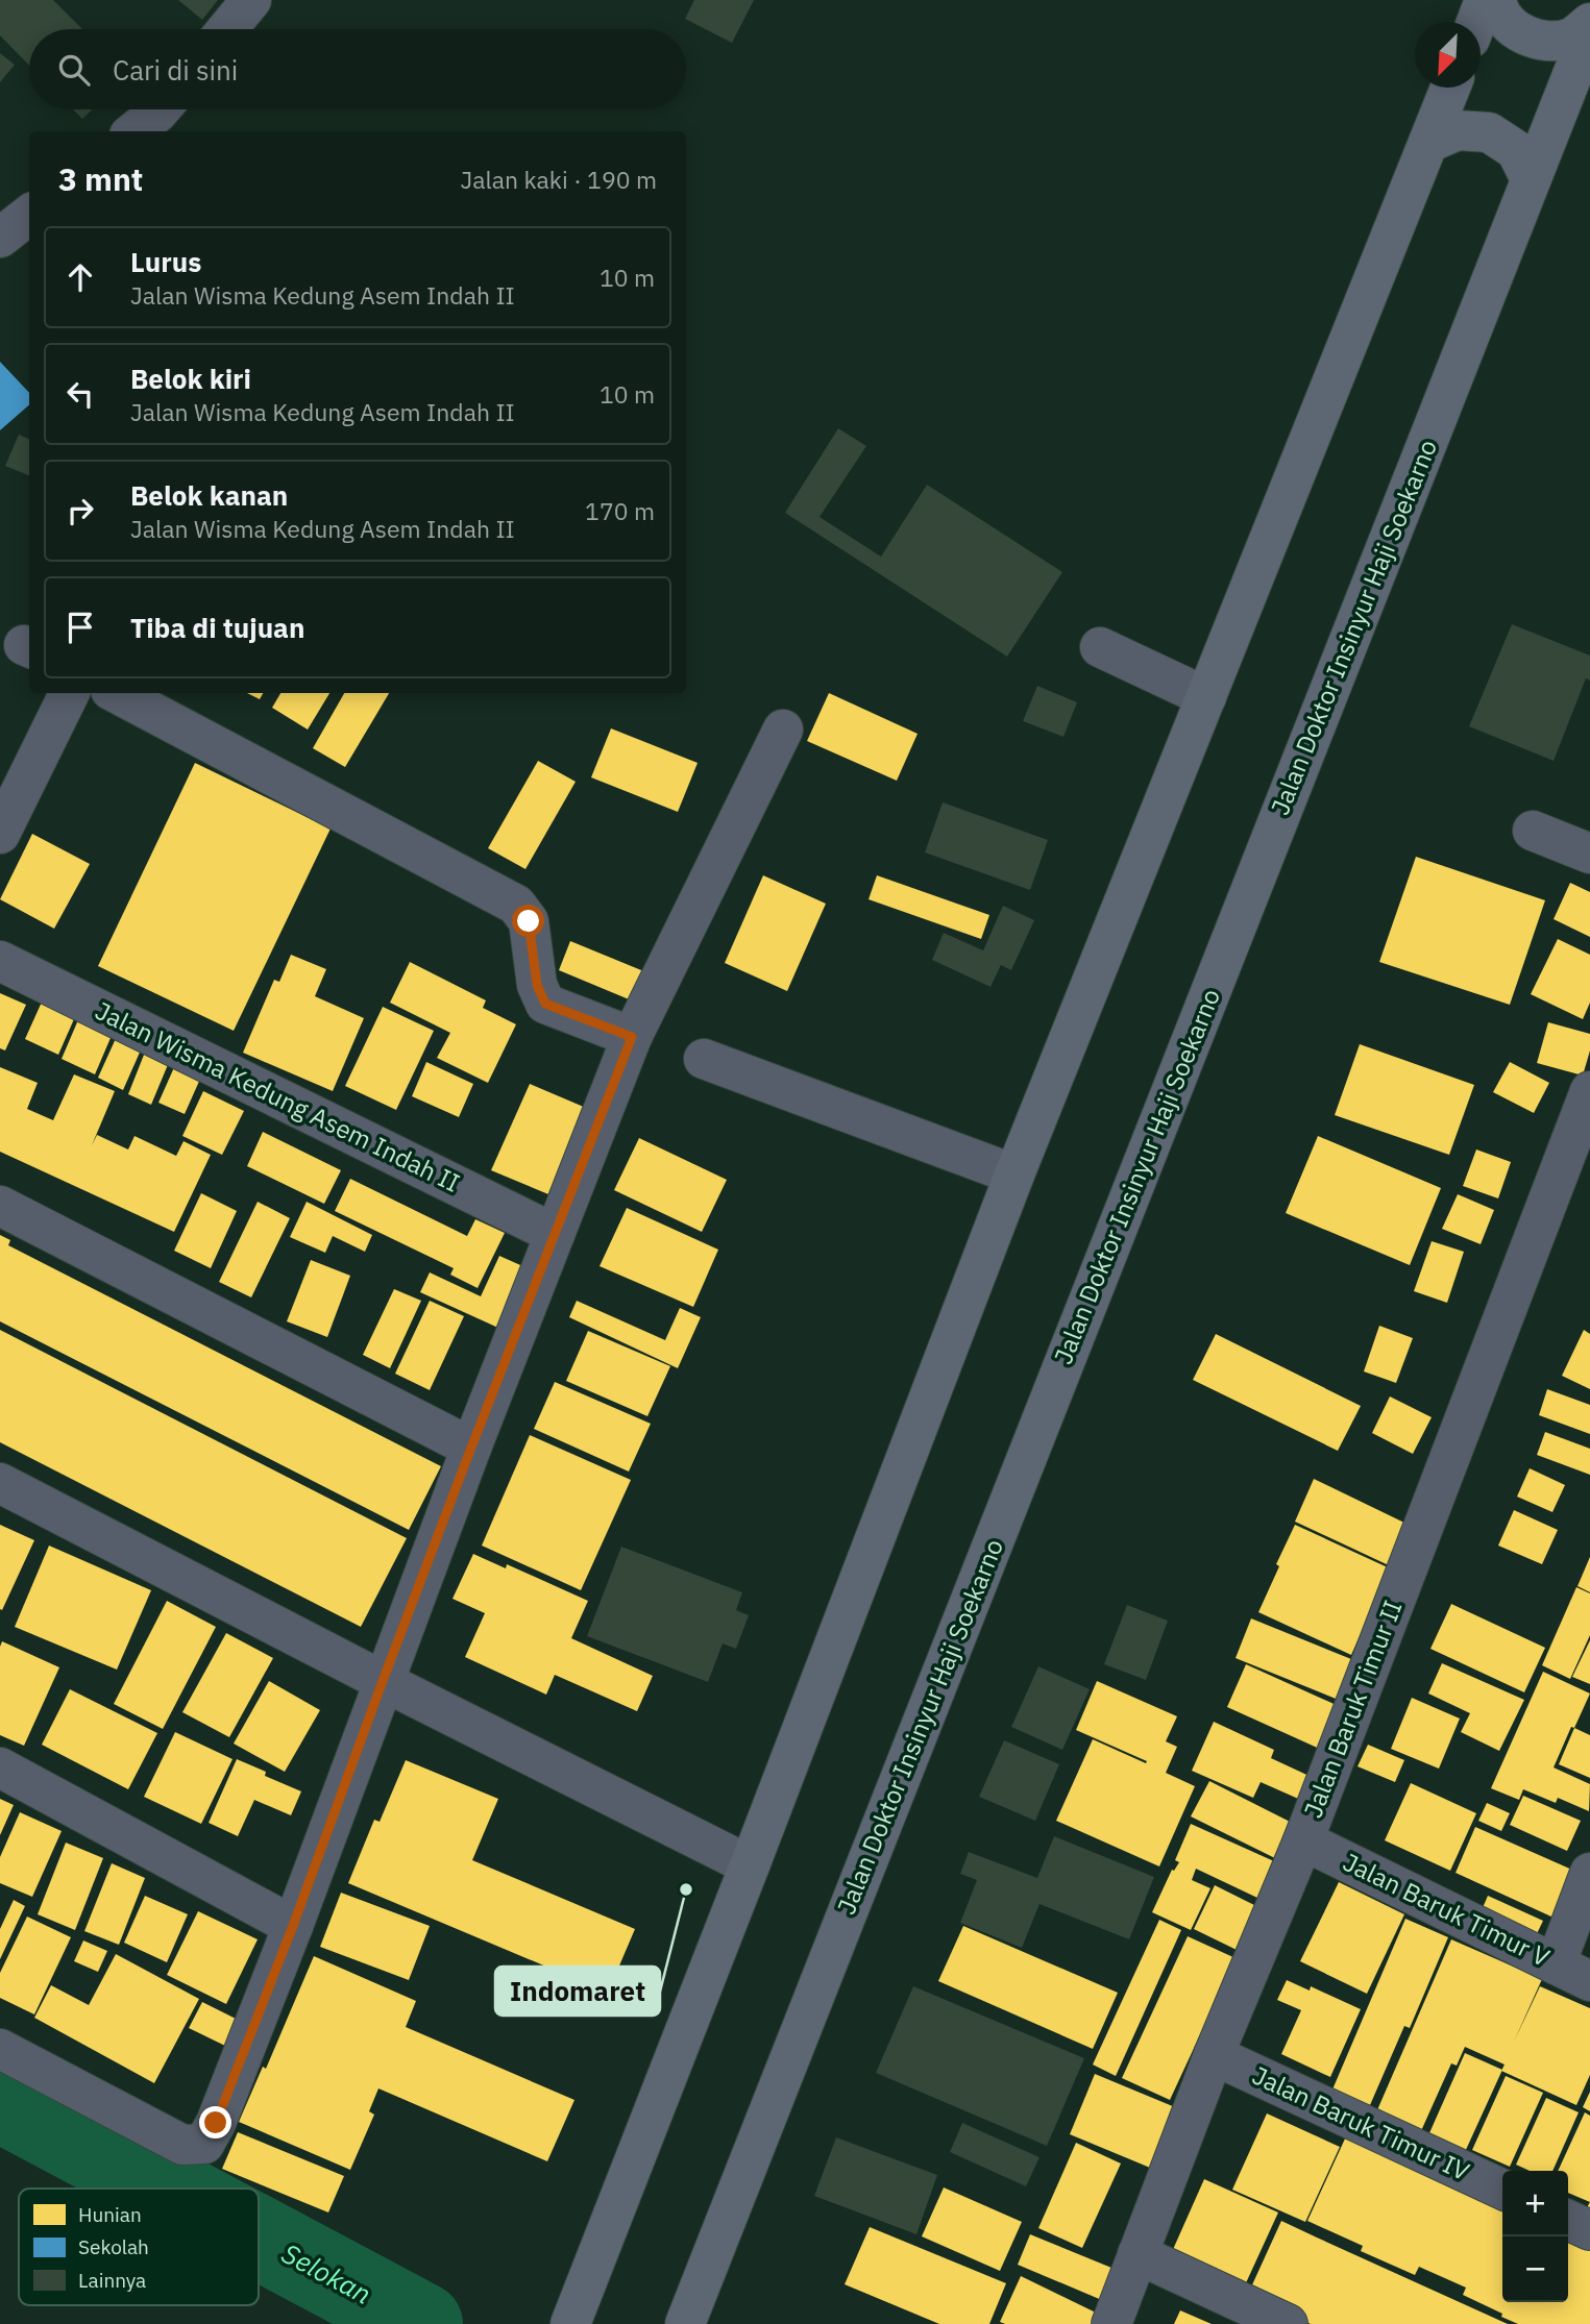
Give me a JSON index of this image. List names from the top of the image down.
{
  "streets": {
    "main road": ["Jalan Doktor Insinyur Haji Soekarno"],
    "street": [
      "Jalan Wisma Kedung Asem Indah II",
      "Jalan Baruk Timur II",
      "Jalan Baruk Timur V",
      "Jalan Baruk Timur IV"
    ]
  },
  "crossings": [
    ["Jalan Baruk Timur II", "Jalan Baruk Timur V"],
    ["Jalan Baruk Timur II", "Jalan Baruk Timur IV"]
  ],
  "water": ["Selokan"],
  "places": ["Indomaret"],
  "legend": ["Hunian", "Sekolah", "Lainnya"],
  "north": "bottom left",
  "page": {
    "search": "Cari di sini",
    "heading": ["3 mnt", "Jalan kaki · 190 m"],
    "list": [
      ["Lurus", "Jalan Wisma Kedung Asem Indah II", "10 m"],
      ["Belok kiri", "Jalan Wisma Kedung Asem Indah II", "10 m"],
      ["Belok kanan", "Jalan Wisma Kedung Asem Indah II", "170 m"],
      "Tiba di tujuan"
    ],
    "map_buttons": ["+", "−"]
  }
}
